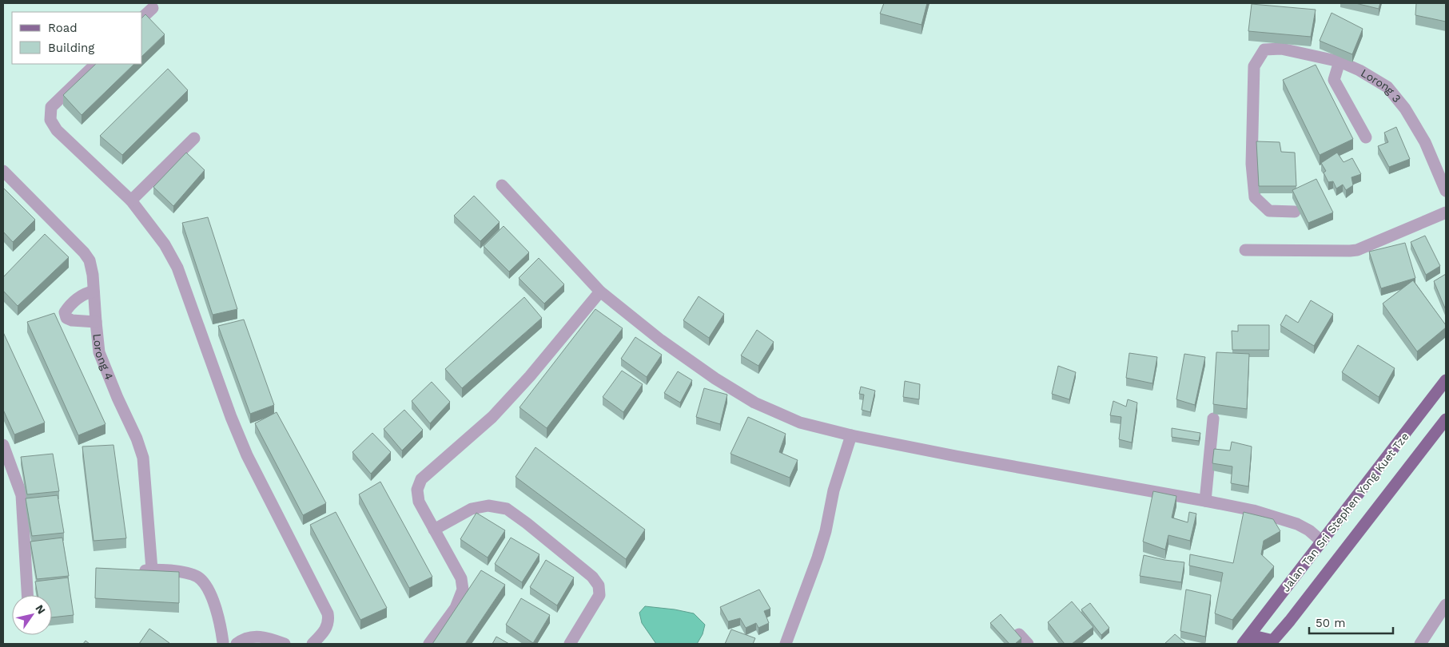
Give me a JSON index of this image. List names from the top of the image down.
{
  "streets": {
    "main road": ["Jalan Tan Sri Stephen Yong Kuet Tze"],
    "street": ["Lorong 3", "Lorong 4"]
  },
  "legend": ["Road", "Building"],
  "scale_bar": "50 m",
  "north": "top right"
}
